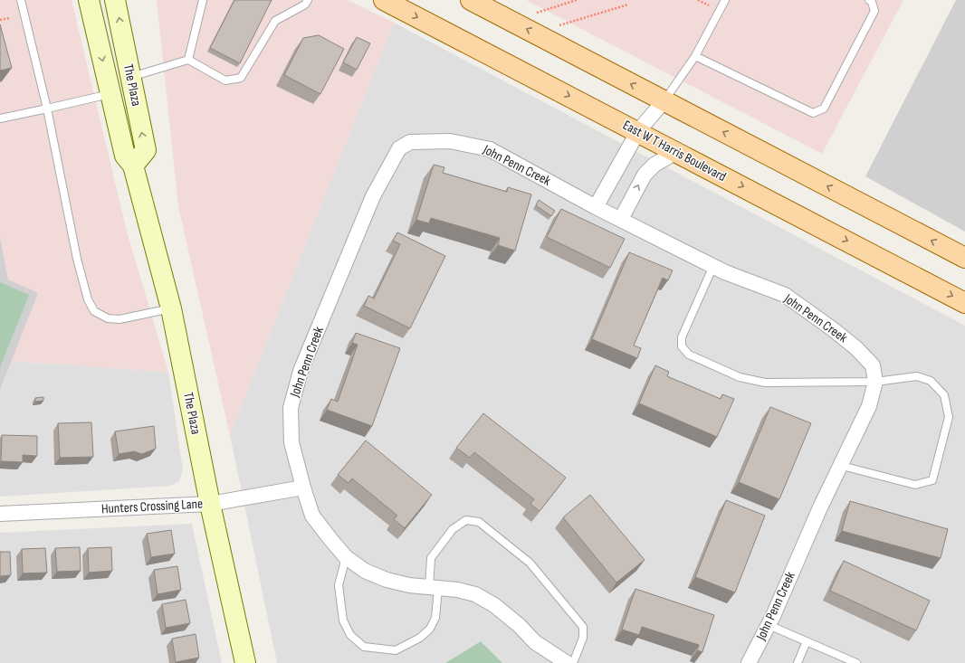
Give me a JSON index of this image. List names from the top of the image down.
{
  "streets": {
    "main road": ["The Plaza", "East W T Harris Boulevard"],
    "street": ["John Penn Creek", "Hunters Crossing Lane"]
  },
  "crossings": [
    ["The Plaza", "Hunters Crossing Lane"],
    ["John Penn Creek", "Hunters Crossing Lane"]
  ]
}
